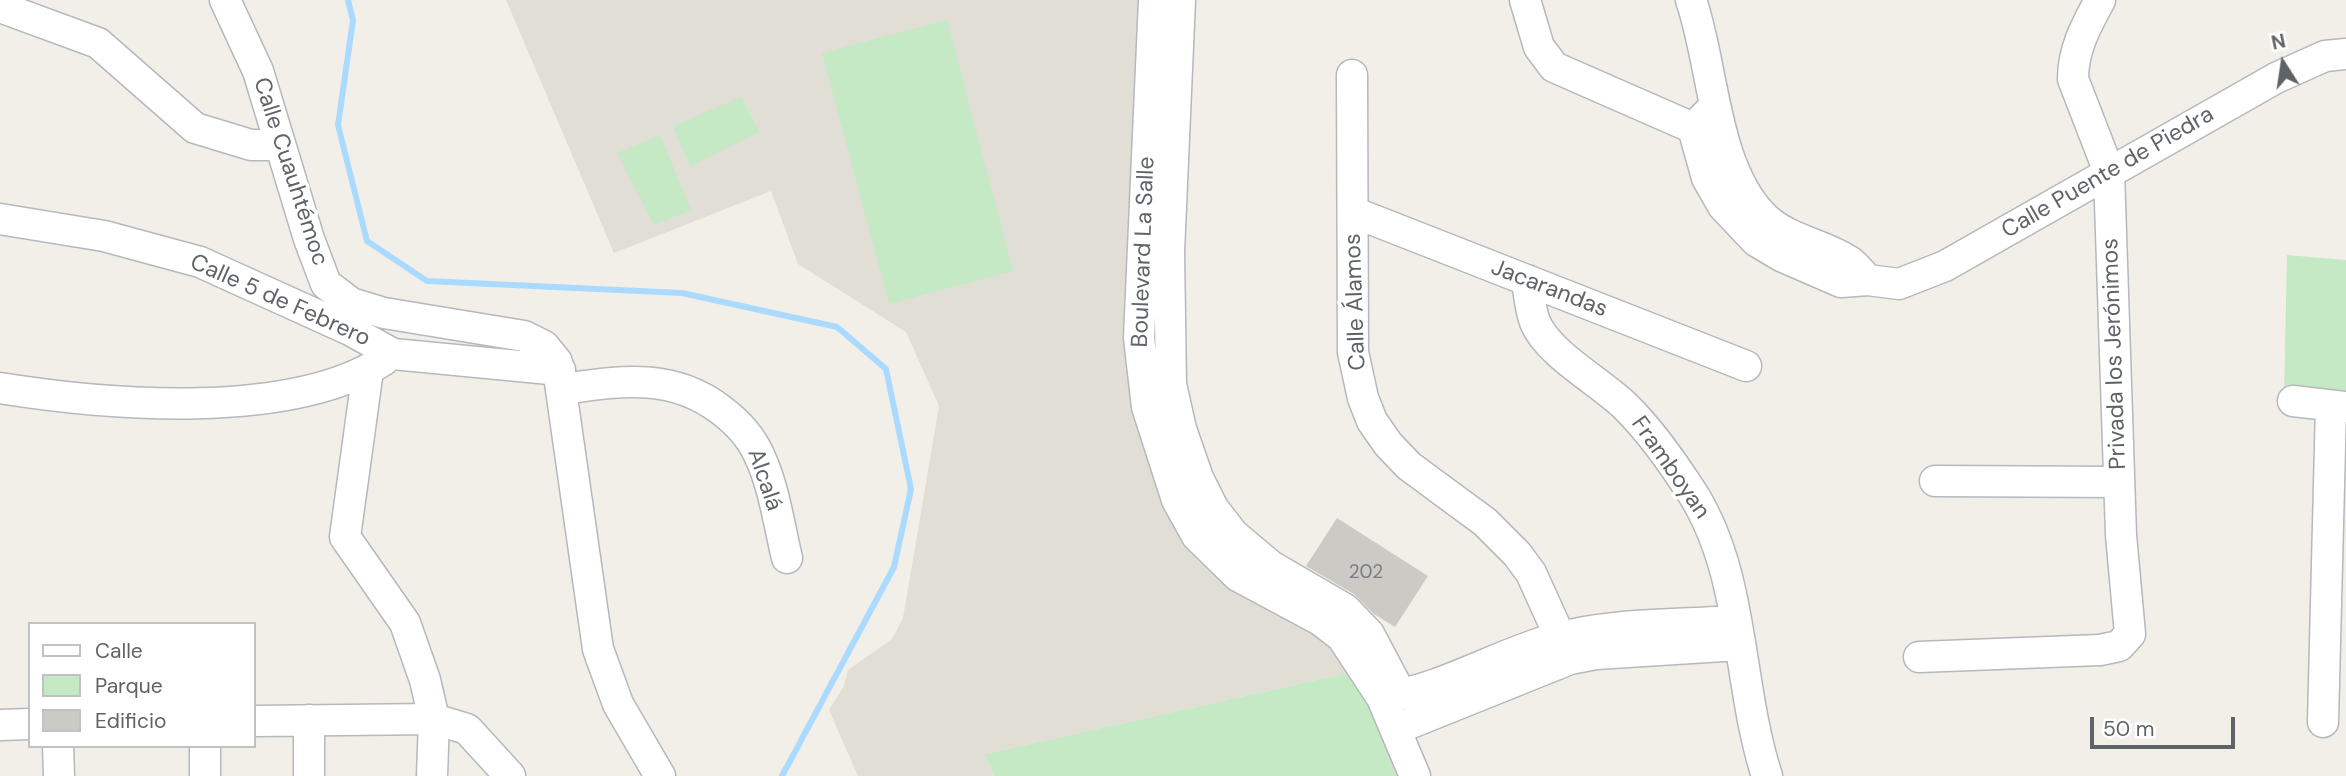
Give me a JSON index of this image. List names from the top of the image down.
{
  "streets": {
    "street": [
      "Calle Cuauhtémoc",
      "Calle Puente de Piedra",
      "Boulevard La Salle",
      "Jacarandas",
      "Calle 5 de Febrero",
      "Calle Álamos",
      "Privada los Jerónimos",
      "Framboyan",
      "Alcalá"
    ]
  },
  "crossings": [
    ["Calle Cuauhtémoc", "Alcalá"],
    ["Calle Puente de Piedra", "Privada los Jerónimos"],
    ["Jacarandas", "Calle Álamos"],
    ["Jacarandas", "Framboyan"],
    ["Calle 5 de Febrero", "Alcalá"]
  ],
  "house_numbers": ["202"],
  "legend": ["Calle", "Parque", "Edificio"],
  "scale_bar": "50 m",
  "north": "top"
}
